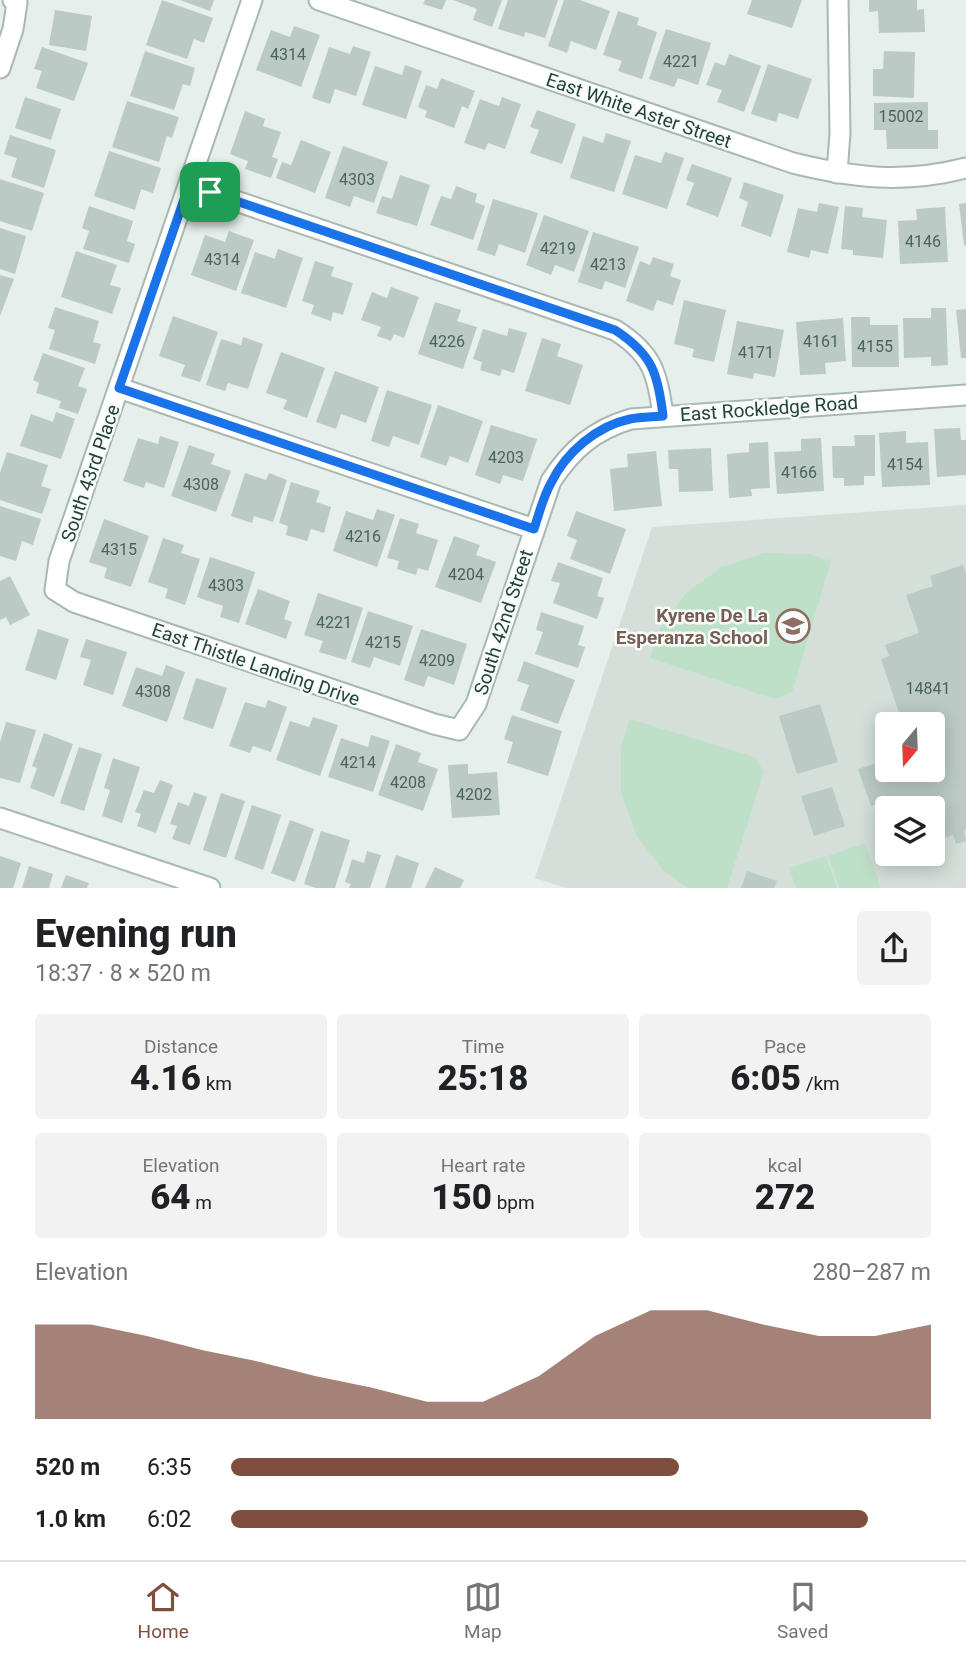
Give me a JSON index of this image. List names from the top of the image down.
{
  "streets": {
    "street": [
      "East White Aster Street",
      "East Rockledge Road",
      "South 43rd Place",
      "South 42nd Street",
      "East Thistle Landing Drive"
    ]
  },
  "crossings": [
    ["East Rockledge Road", "South 43rd Place"],
    ["East Rockledge Road", "South 42nd Street"],
    ["South 43rd Place", "East Thistle Landing Drive"],
    ["South 42nd Street", "East Thistle Landing Drive"]
  ],
  "places": {
    "school or university": ["Kyrene De La Esperanza School"]
  },
  "house_numbers": [
    "4314",
    "4221",
    "15002",
    "4303",
    "4146",
    "4219",
    "4314",
    "4213",
    "4226",
    "4161",
    "4155",
    "4171",
    "4203",
    "4154",
    "4166",
    "4308",
    "4216",
    "4315",
    "4204",
    "4303",
    "4221",
    "4215",
    "4209",
    "14841",
    "4308",
    "4214",
    "4208",
    "4202"
  ],
  "north": "bottom",
  "page": {
    "heading": ["Evening run", "18:37 · 8 × 520 m"],
    "stats": [
      ["Distance", "4.16 km"],
      ["Time", "25:18"],
      ["Pace", "6:05 /km"],
      ["Elevation", "64 m"],
      ["Heart rate", "150 bpm"],
      ["kcal", "272"]
    ],
    "chart": ["Elevation", "280–287 m"],
    "list": [
      {
        "name": "520 m",
        "note": "6:35"
      },
      {
        "name": "1.0 km",
        "note": "6:02"
      }
    ],
    "tabs": ["Home", "Map", "Saved"]
  }
}
